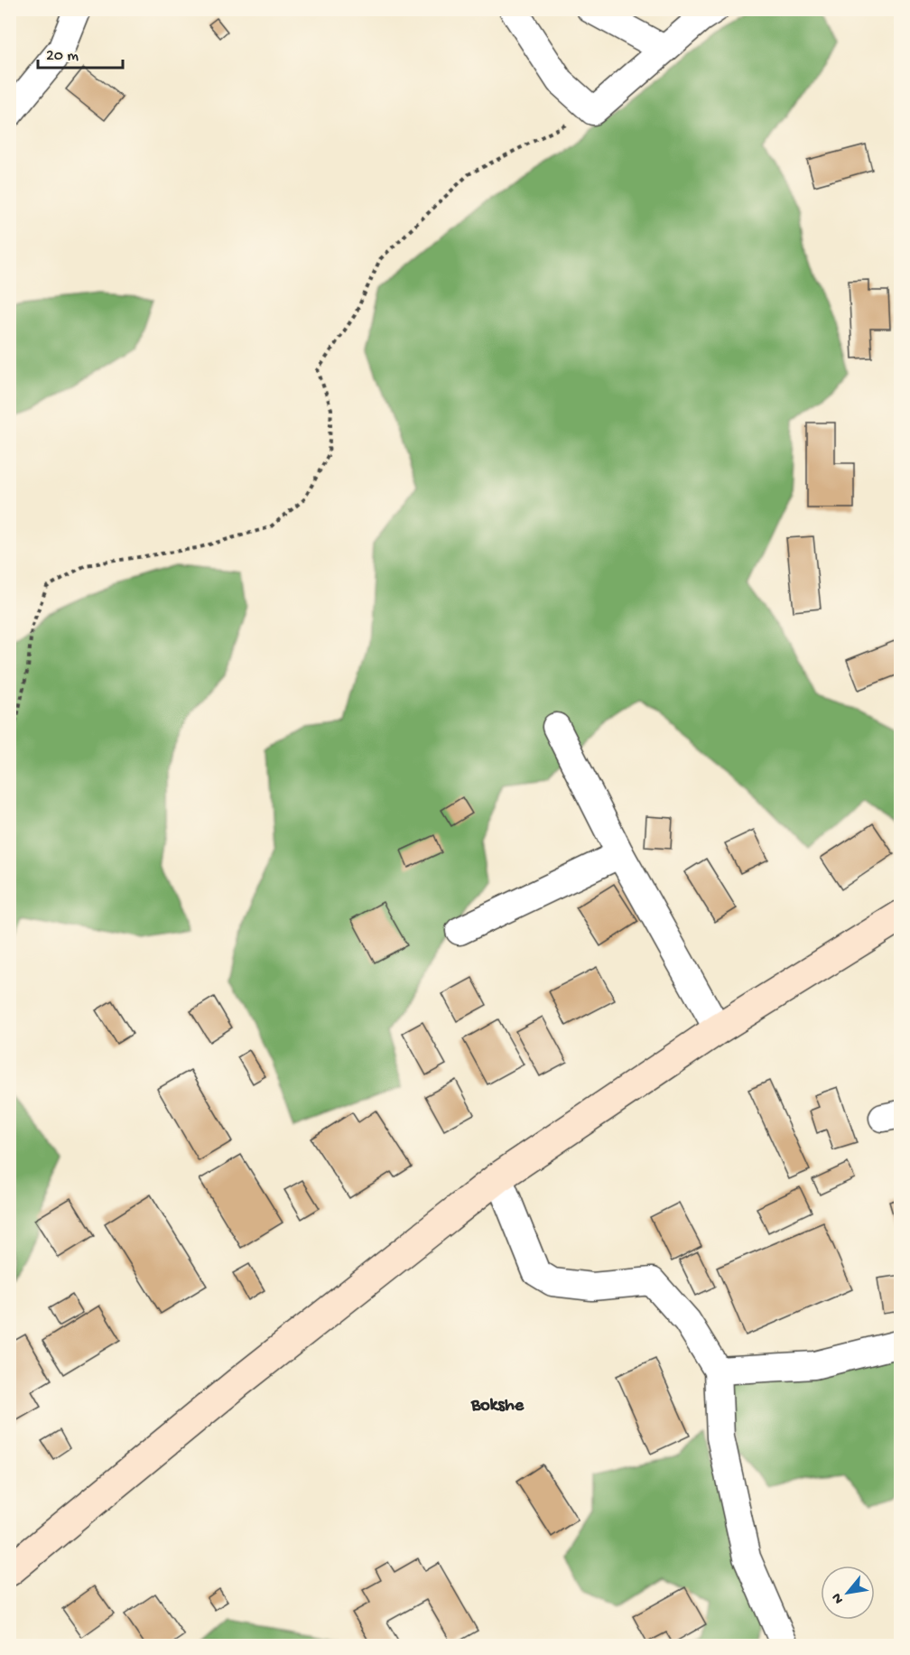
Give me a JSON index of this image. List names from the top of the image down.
{
  "districts": ["Bokshe"],
  "scale_bar": "20 m",
  "north": "bottom left"
}
